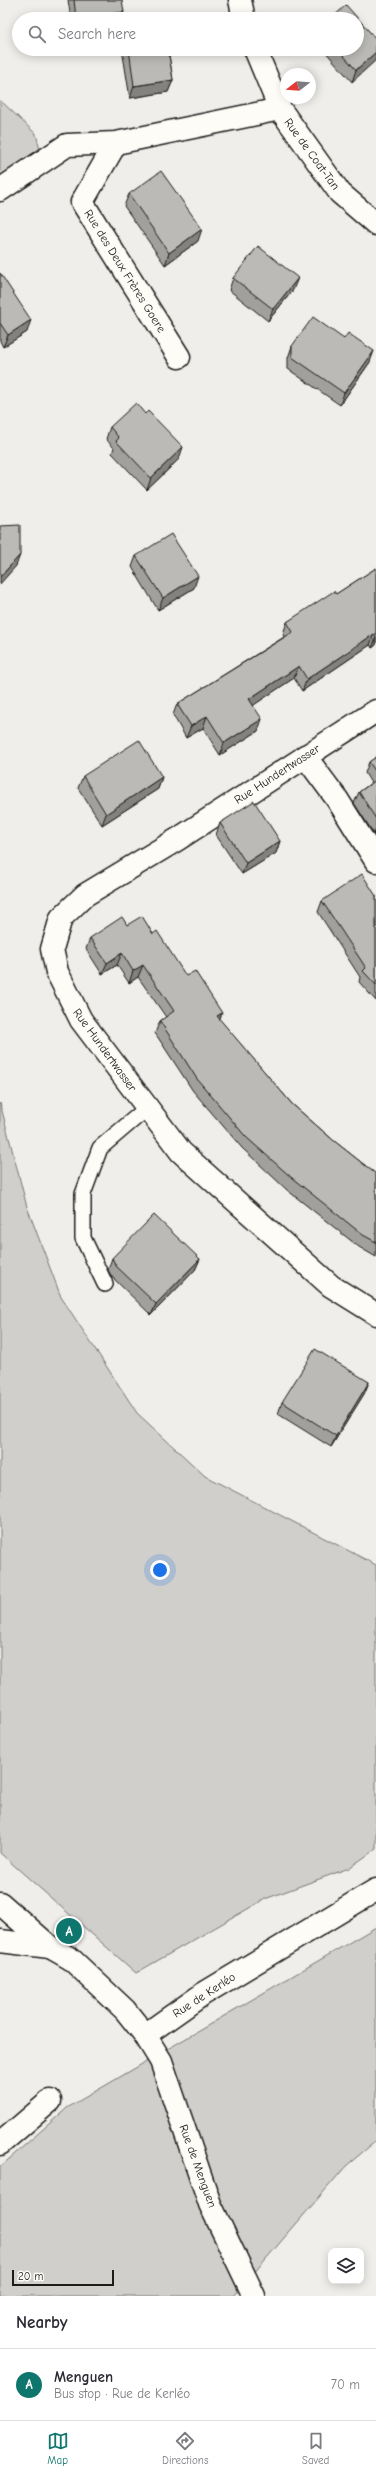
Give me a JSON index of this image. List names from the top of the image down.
{
  "streets": {
    "street": [
      "Rue de Coat-Tan",
      "Rue des Deux Frères Goere",
      "Rue Hundertwasser",
      "Rue de Kerléo",
      "Rue de Menguen"
    ]
  },
  "crossings": [
    ["Rue de Kerléo", "Rue de Menguen"]
  ],
  "scale_bar": "20 m",
  "north": "left",
  "page": {
    "search": "Search here",
    "pins": "A",
    "scale": "20 m",
    "heading": "Nearby",
    "list": [
      {
        "mark": "A",
        "name": "Menguen",
        "note": "Bus stop · Rue de Kerléo",
        "value": "70 m"
      }
    ],
    "nav": ["Map", "Directions", "Saved"]
  }
}
